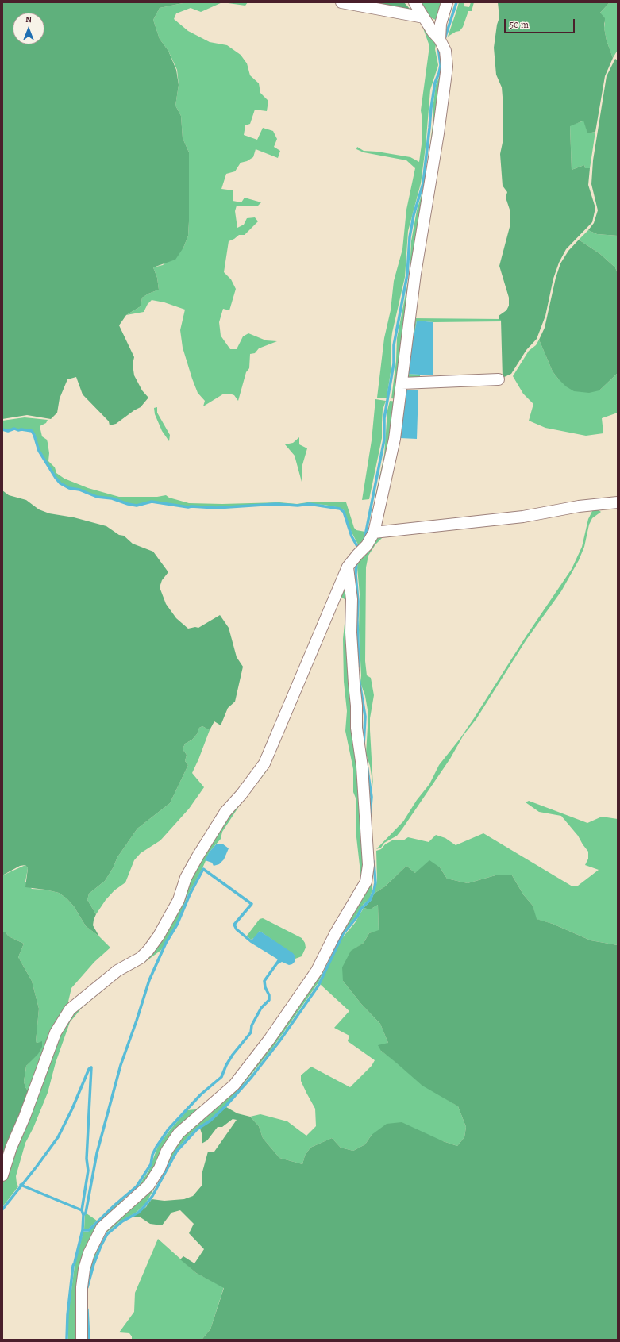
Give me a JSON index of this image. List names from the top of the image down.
{
  "scale_bar": "50 m",
  "north": "top"
}
